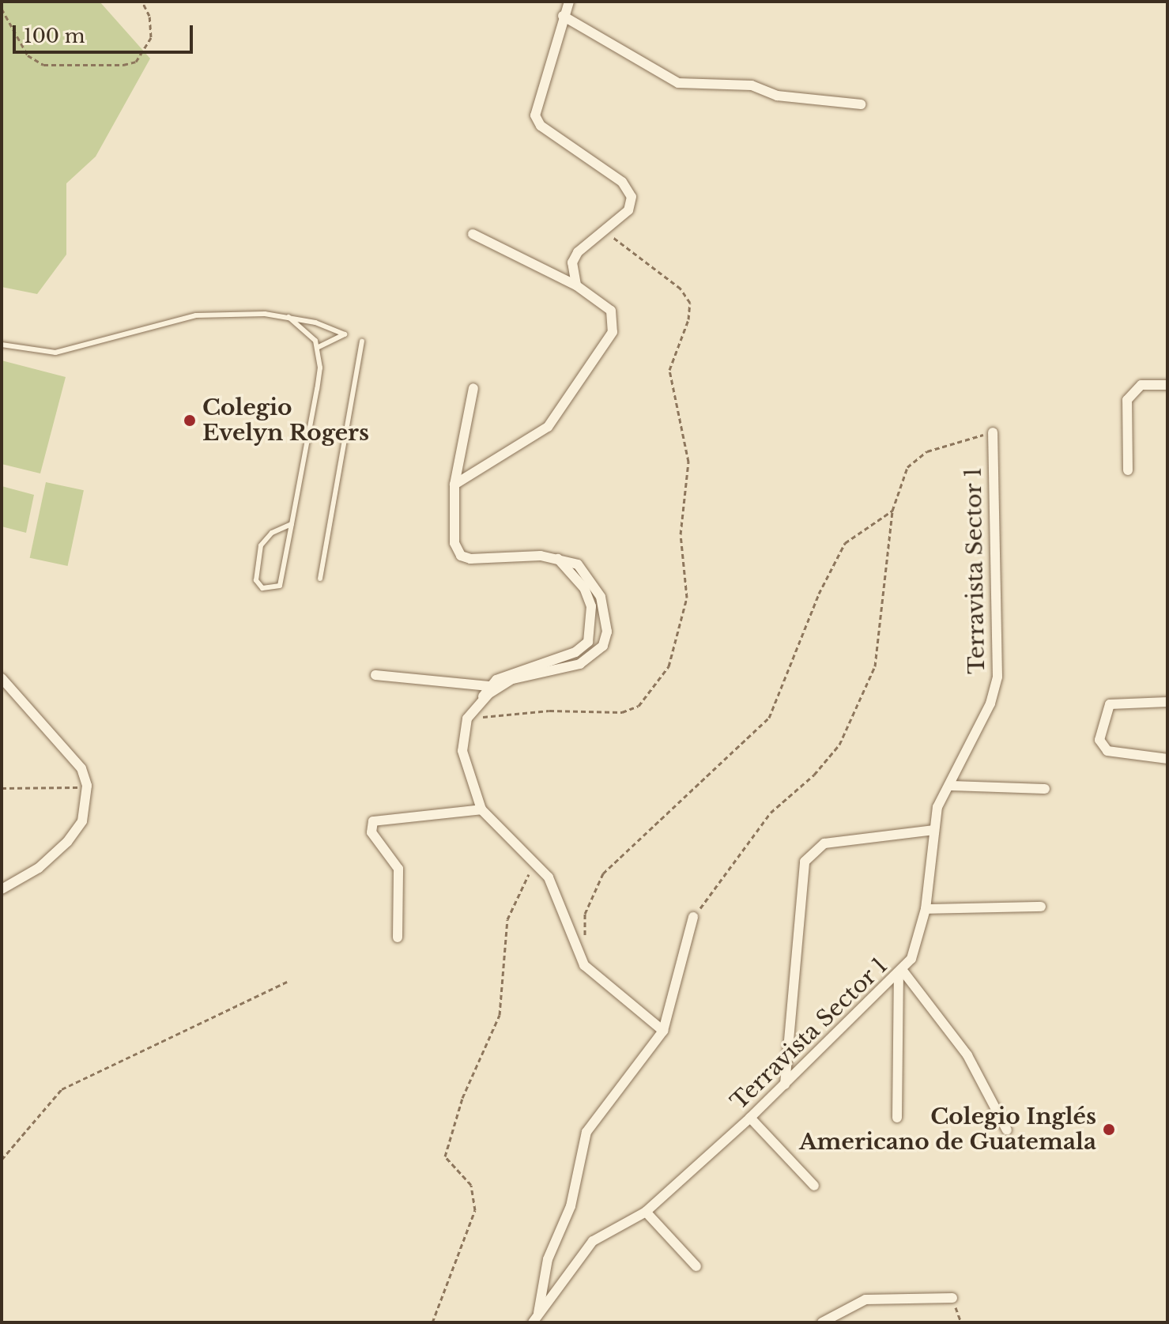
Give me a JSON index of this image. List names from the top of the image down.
{
  "streets": {
    "street": ["Terravista Sector 1"]
  },
  "places": ["Colegio Evelyn Rogers", "Colegio Inglés Americano de Guatemala"],
  "scale_bar": "100 m"
}
